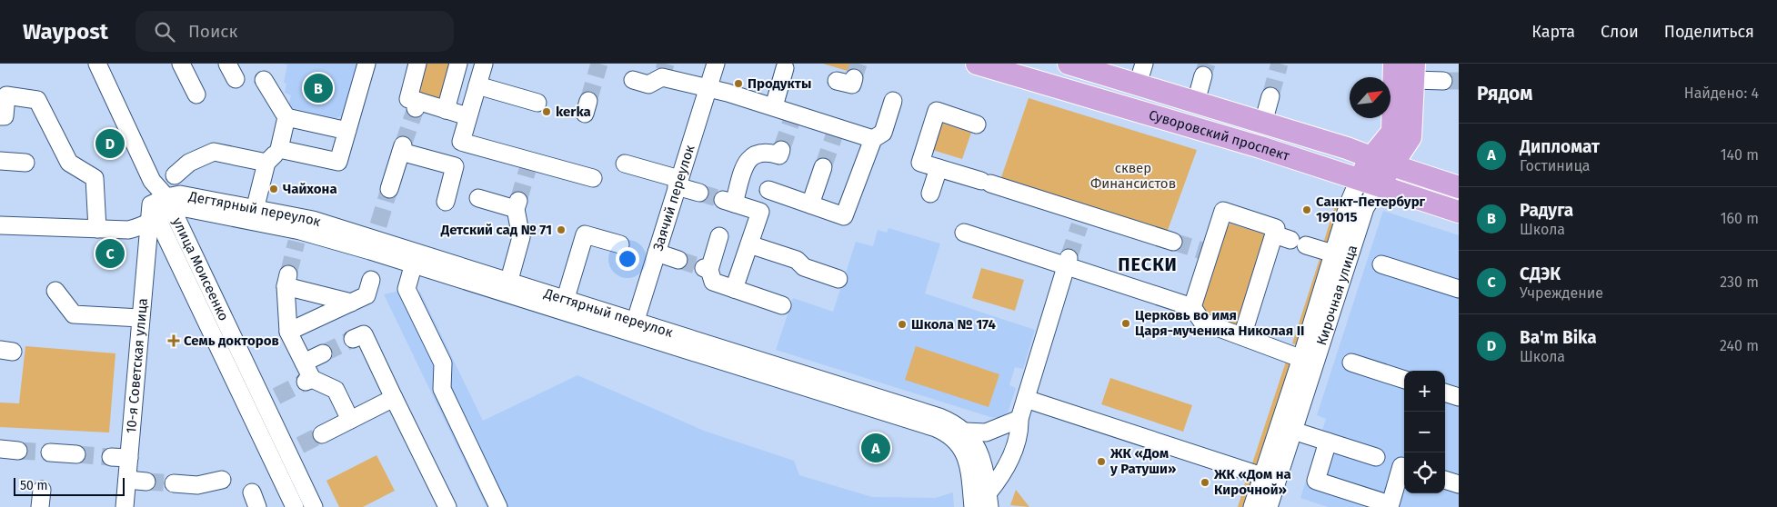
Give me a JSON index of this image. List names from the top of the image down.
{
  "streets": {
    "main road": ["Суворовский проспект", "Кирочная улица"],
    "street": [
      "Заячий переулок",
      "Дегтярный переулок",
      "улица Моисеенко",
      "10-я Советская улица"
    ]
  },
  "crossings": [
    ["Суворовский проспект", "Кирочная улица"],
    ["Заячий переулок", "Дегтярный переулок"],
    ["Дегтярный переулок", "улица Моисеенко"],
    ["улица Моисеенко", "10-я Советская улица"]
  ],
  "districts": ["ПЕСКИ"],
  "parks": ["сквер Финансистов"],
  "places": {
    "other": [
      "Продукты",
      "kerka",
      "Чайхона",
      "Санкт-Петербург 191015",
      "Детский сад № 71",
      "Церковь во имя Царя-мученика Николая II",
      "Школа № 174",
      "ЖК «Дом у Ратуши»",
      "ЖК «Дом на Кирочной»"
    ],
    "health": ["Семь докторов"]
  },
  "scale_bar": "50 m",
  "north": "top right",
  "page": {
    "header": "Waypost",
    "search": "Поиск",
    "nav": ["Карта", "Слои", "Поделиться"],
    "heading": ["Рядом", "Найдено: 4"],
    "pins": [
      "B",
      "D",
      "C",
      "A"
    ],
    "list": [
      {
        "mark": "A",
        "name": "Дипломат",
        "note": "Гостиница",
        "value": "140 m"
      },
      {
        "mark": "B",
        "name": "Радуга",
        "note": "Школа",
        "value": "160 m"
      },
      {
        "mark": "C",
        "name": "СДЭК",
        "note": "Учреждение",
        "value": "230 m"
      },
      {
        "mark": "D",
        "name": "Ba'm Bika",
        "note": "Школа",
        "value": "240 m"
      }
    ],
    "map_buttons": ["+", "−"],
    "scale": "50 m"
  }
}
